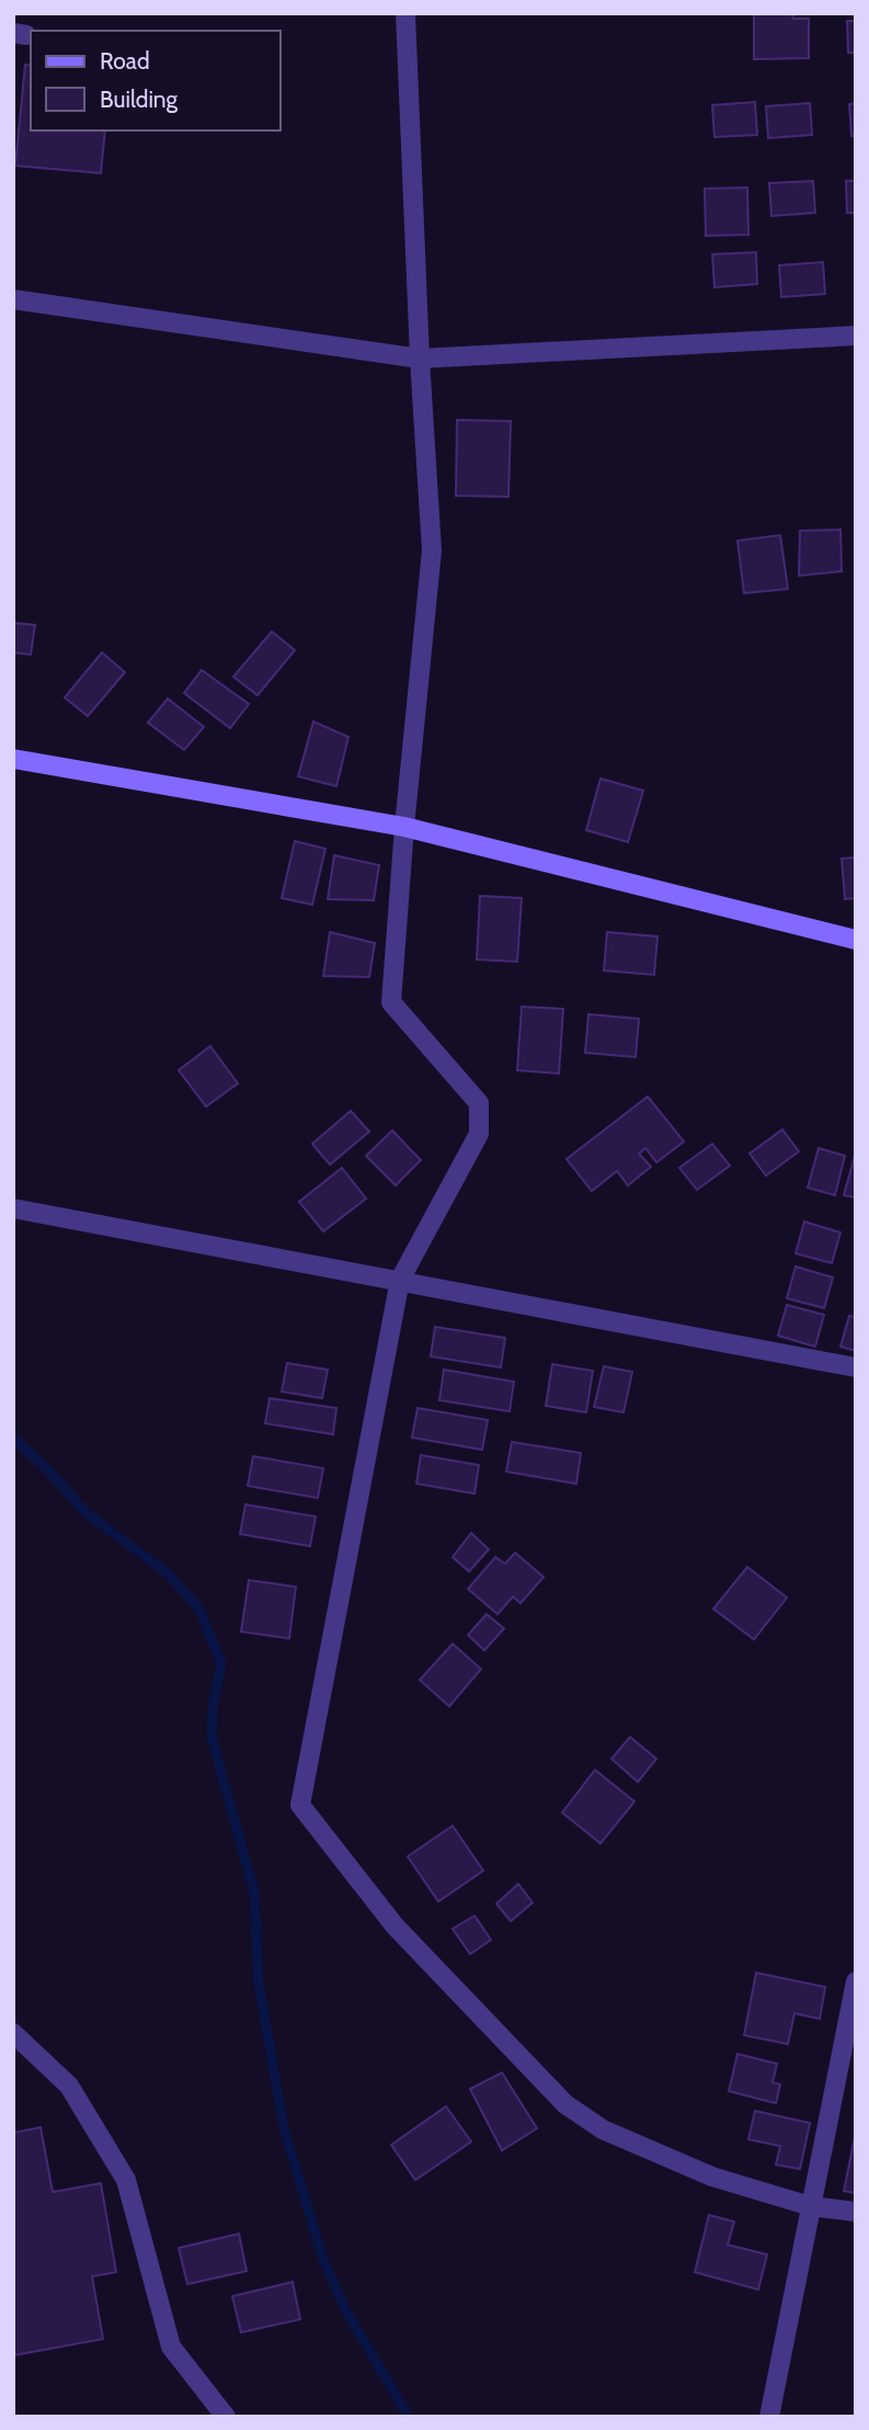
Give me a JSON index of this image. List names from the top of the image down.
{
  "legend": ["Road", "Building"]
}
